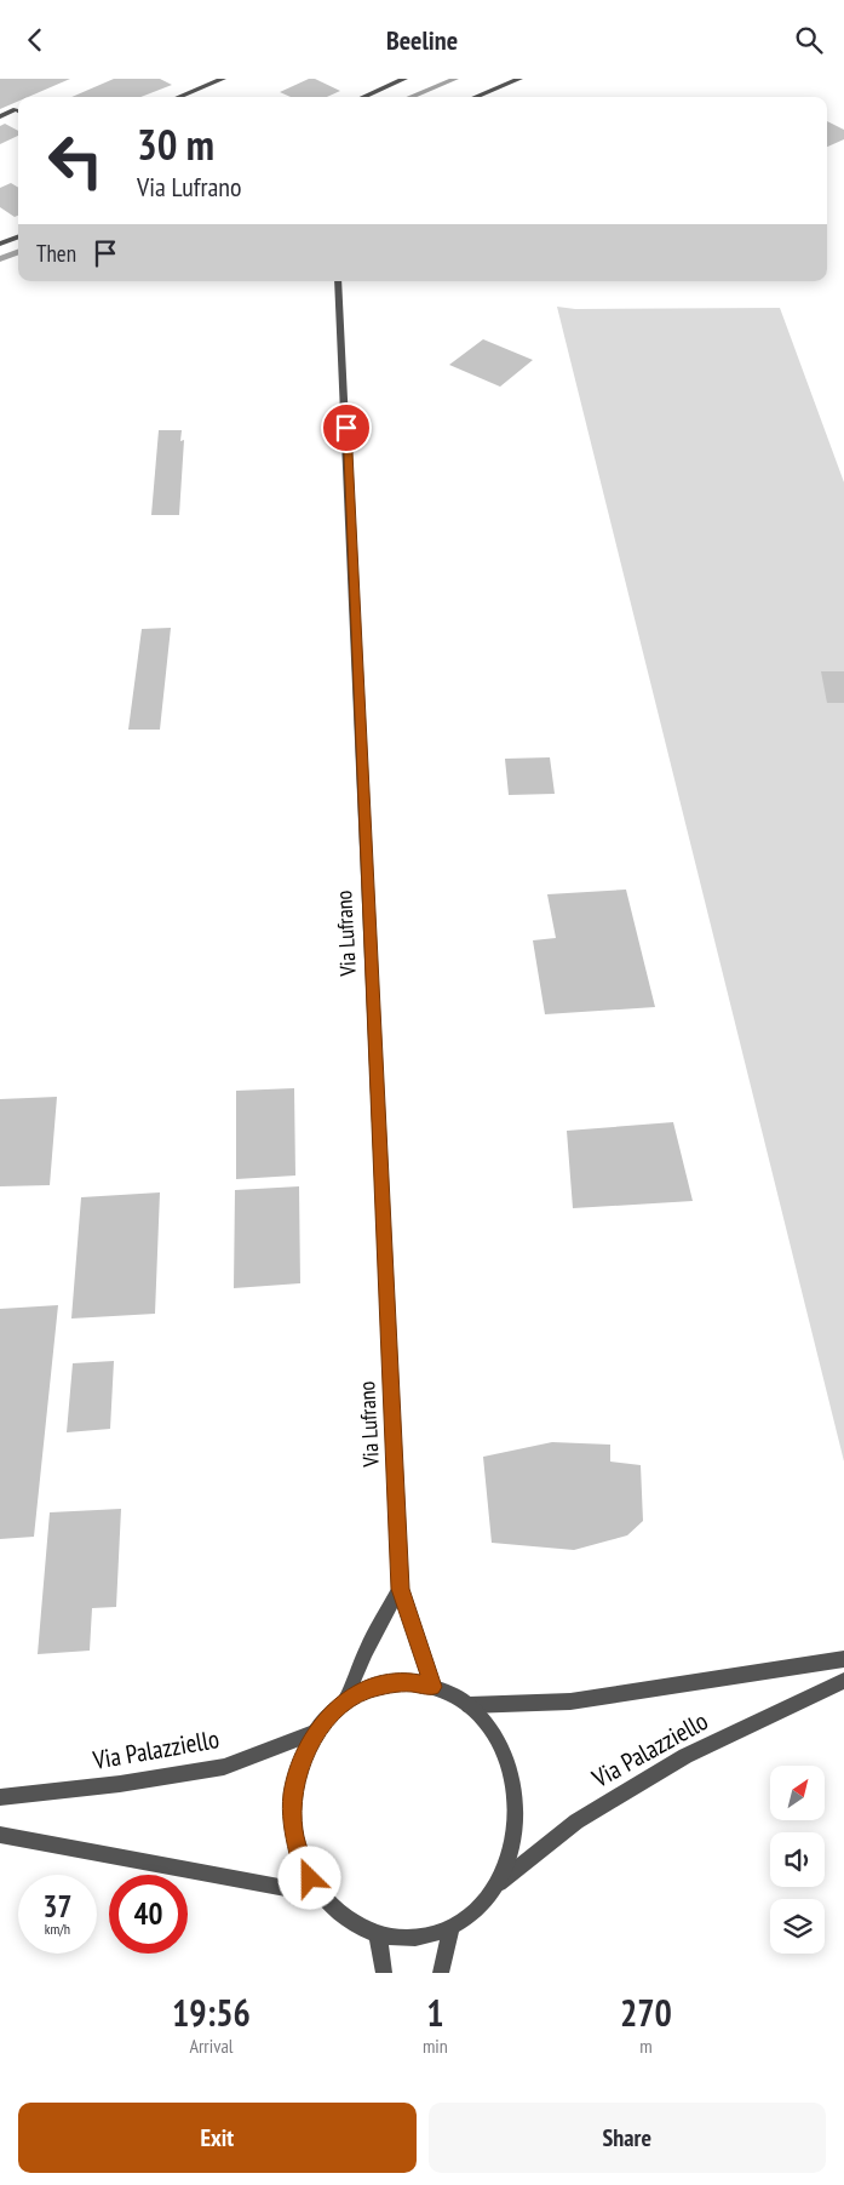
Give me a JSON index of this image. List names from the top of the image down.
{
  "streets": {
    "street": ["Via Lufrano", "Via Palazziello"]
  },
  "north": "top right",
  "page": {
    "header": "Beeline",
    "turn": ["30 m", "Via Lufrano"],
    "then": "Then",
    "speed": "37 km/h",
    "limit": "40",
    "eta": [
      "19:56",
      "Arrival",
      "1",
      "min",
      "270",
      "m"
    ],
    "buttons": ["Exit", "Share"]
  }
}
